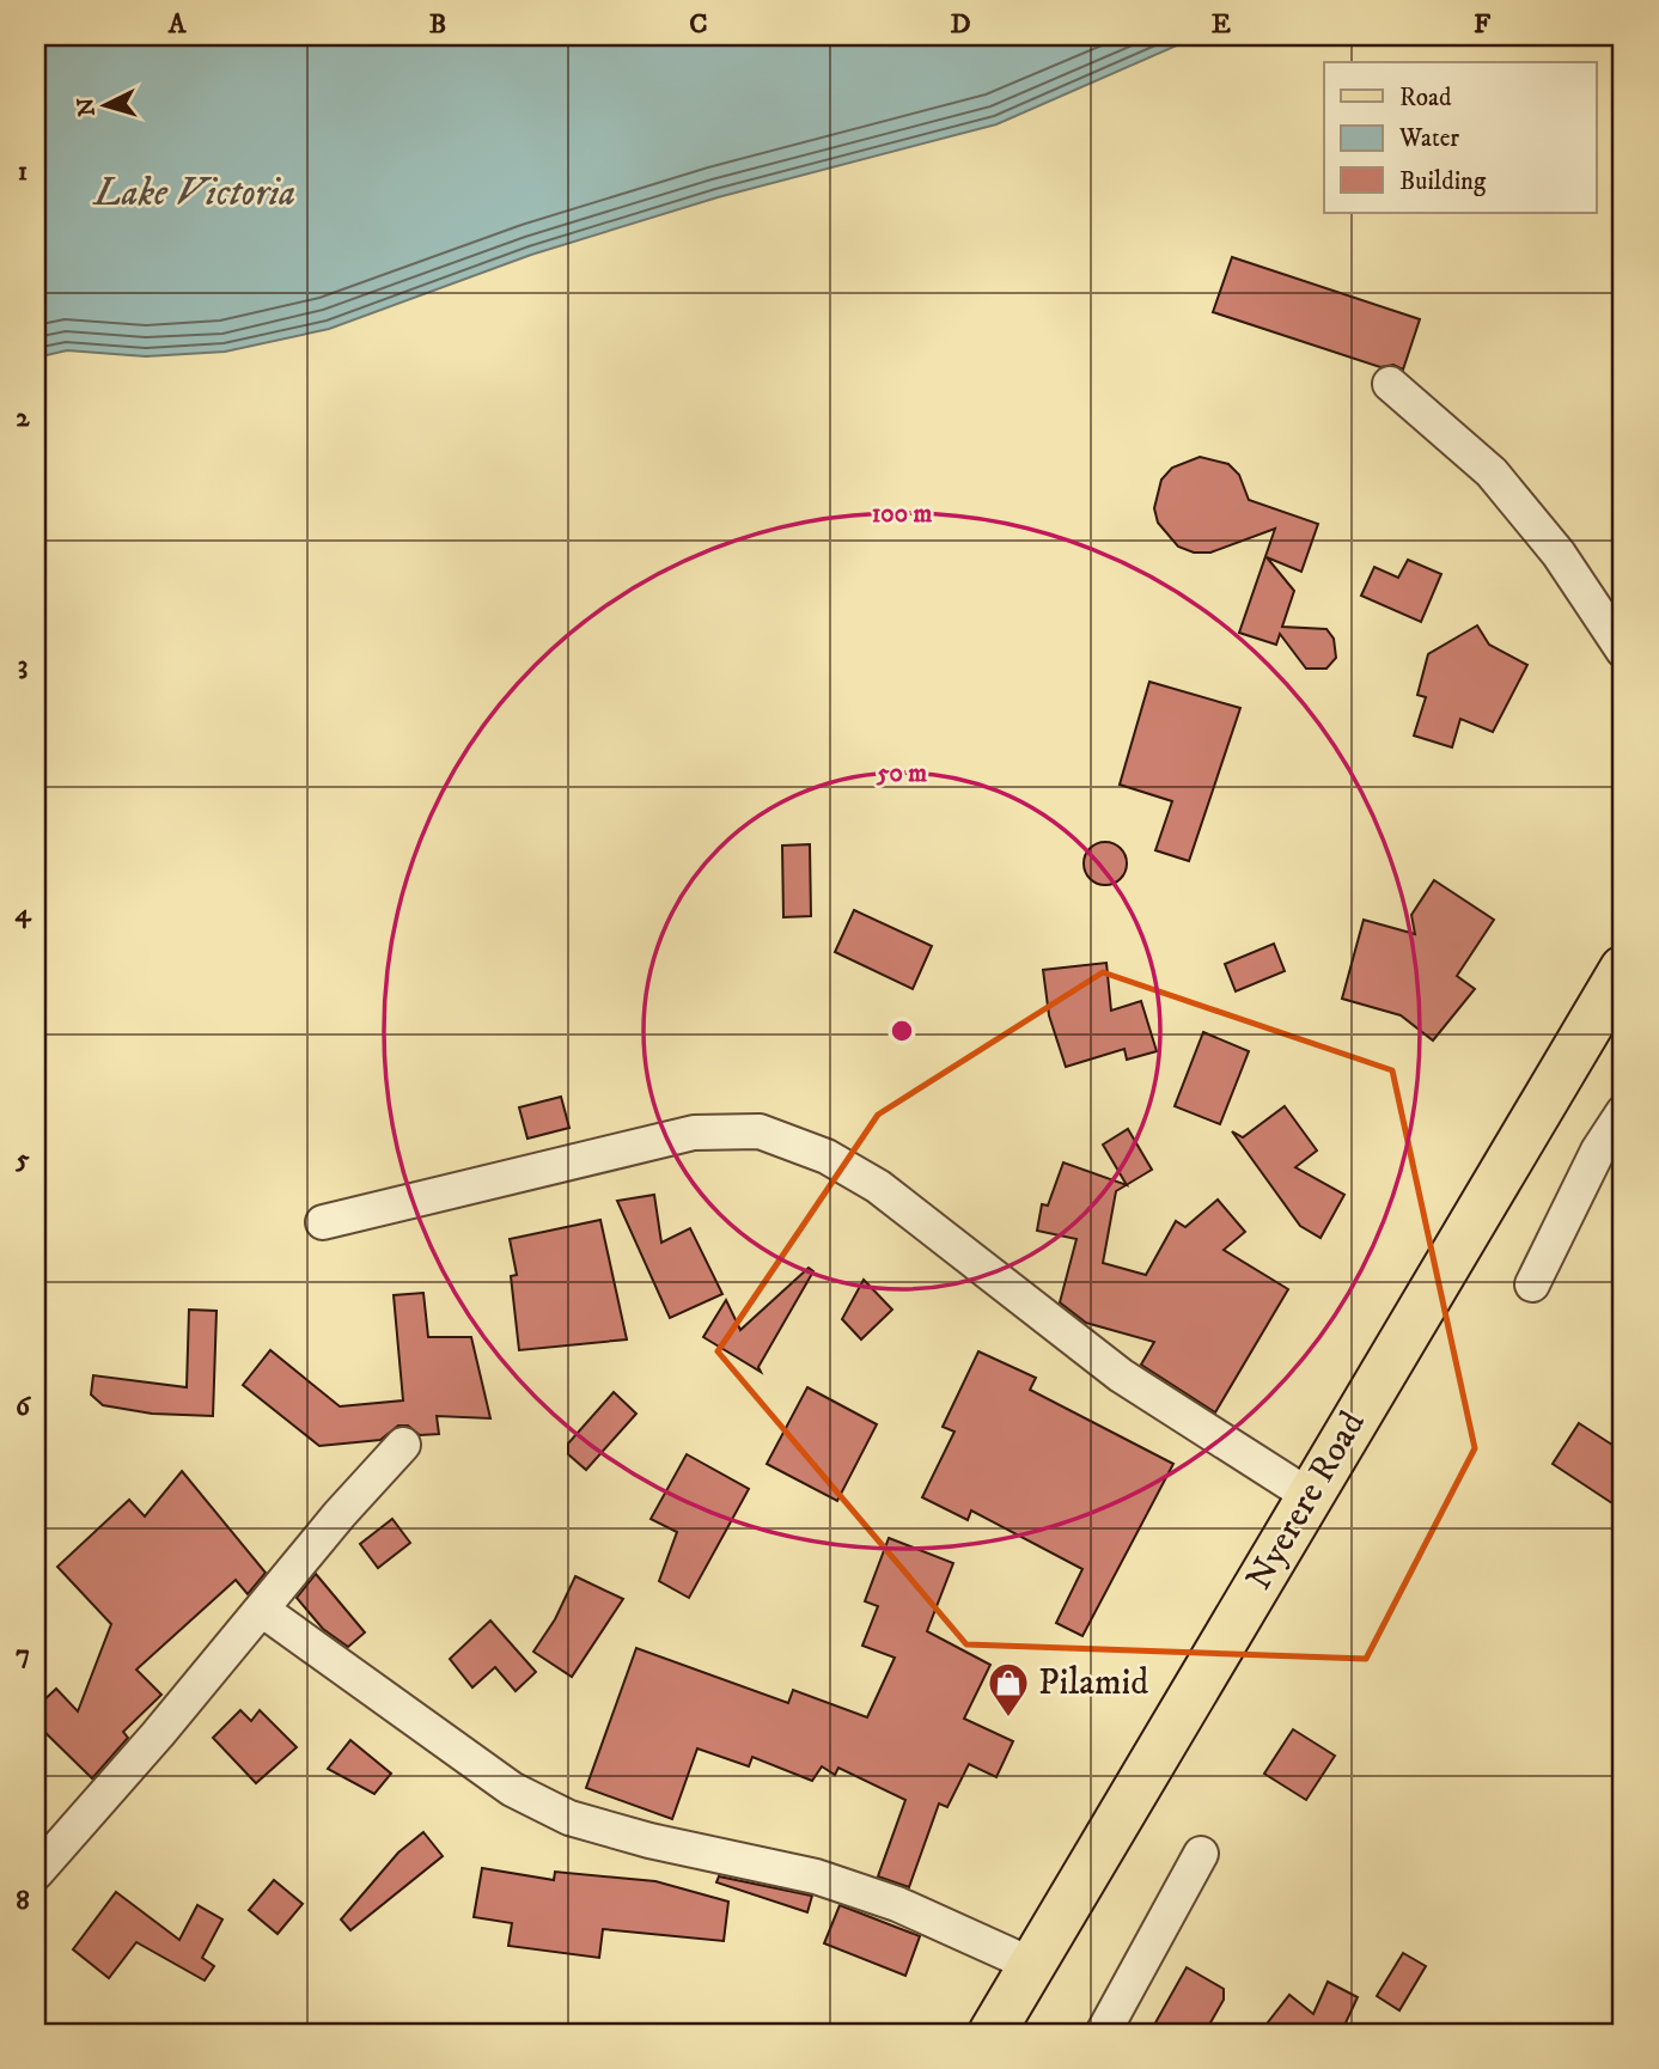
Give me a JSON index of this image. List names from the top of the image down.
{
  "streets": {
    "main road": ["Nyerere Road"]
  },
  "water": ["Lake Victoria"],
  "places": {
    "shop": ["Pilamid"]
  },
  "legend": ["Road", "Water", "Building"],
  "north": "left",
  "grid": {
    "columns": [
      "A",
      "B",
      "C",
      "D",
      "E",
      "F"
    ],
    "rows": [
      "1",
      "2",
      "3",
      "4",
      "5",
      "6",
      "7",
      "8"
    ]
  },
  "rings": ["100 m", "50 m"]
}
